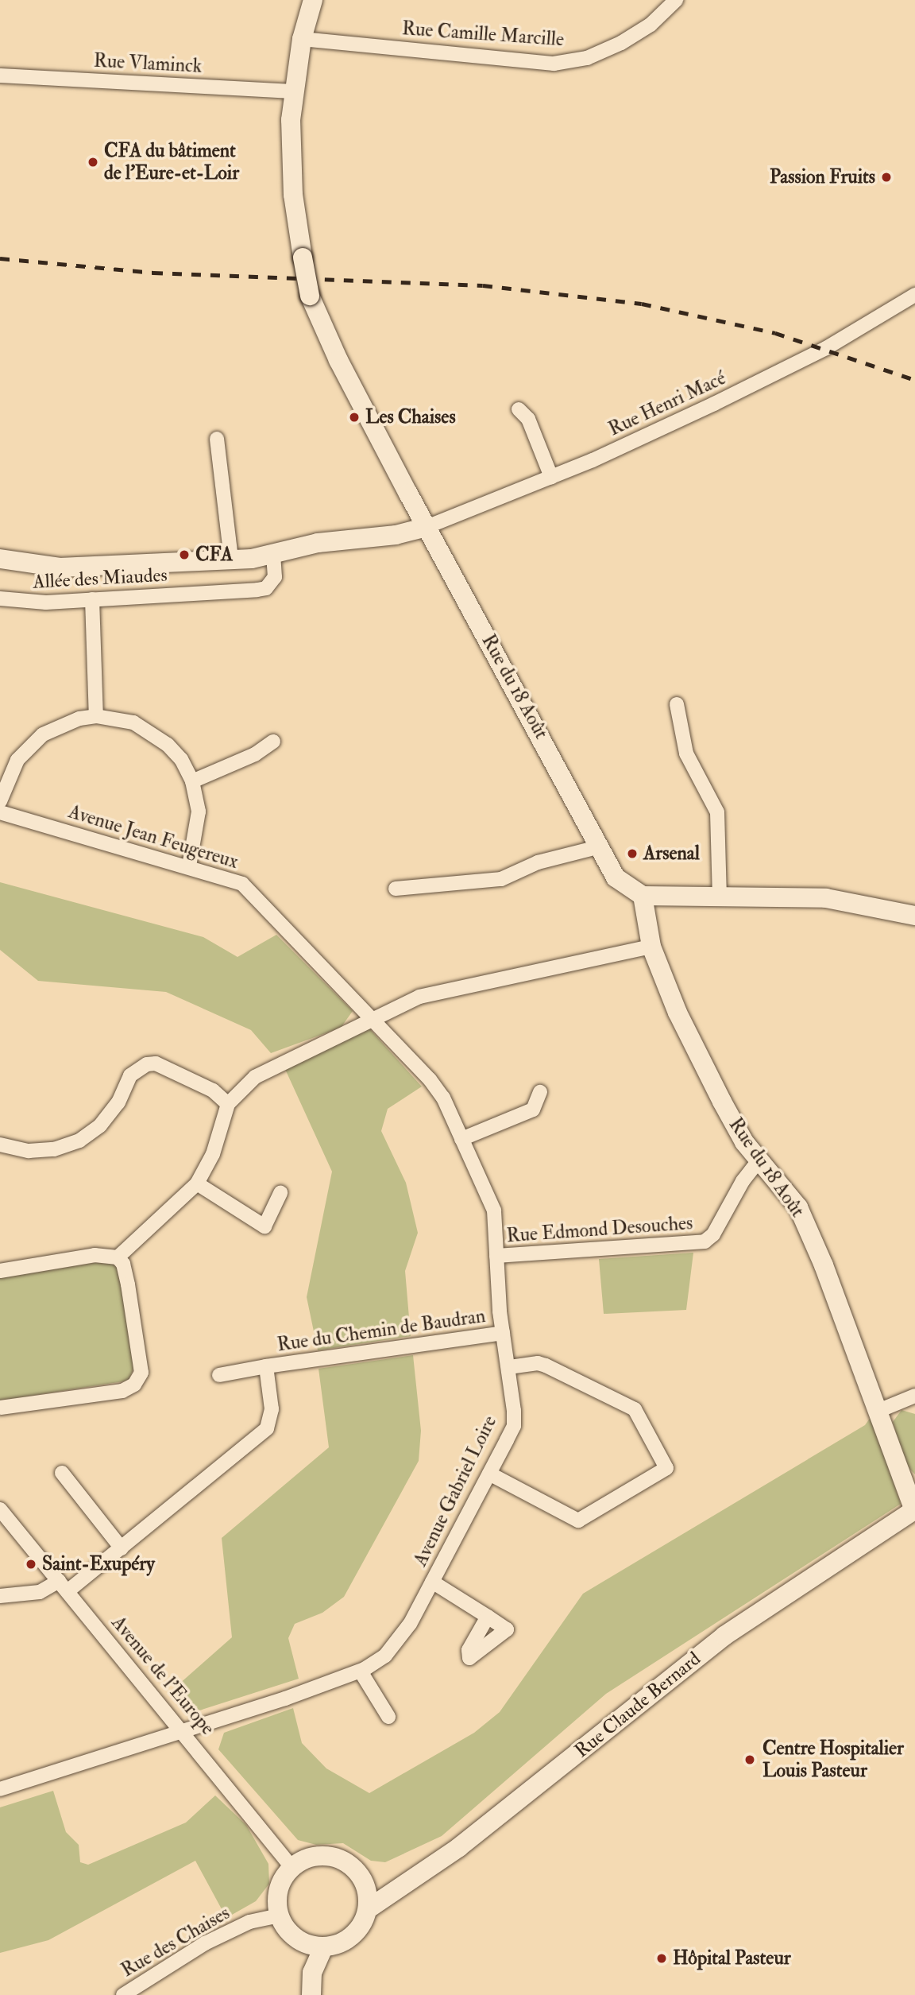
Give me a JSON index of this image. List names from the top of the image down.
{
  "streets": {
    "street": [
      "Rue Camille Marcille",
      "Rue Vlaminck",
      "Rue Henri Macé",
      "Allée des Miaudes",
      "Rue du 18 Août",
      "Avenue Jean Feugereux",
      "Rue Edmond Desouches",
      "Rue du Chemin de Baudran",
      "Avenue Gabriel Loire",
      "Avenue de l'Europe",
      "Rue Claude Bernard",
      "Rue des Chaises"
    ]
  },
  "crossings": [
    ["Rue Camille Marcille", "Rue du 18 Août"],
    ["Rue Vlaminck", "Rue du 18 Août"],
    ["Rue Henri Macé", "Rue du 18 Août"],
    ["Rue du 18 Août", "Rue Edmond Desouches"],
    ["Rue du 18 Août", "Rue Claude Bernard"],
    ["Avenue Jean Feugereux", "Avenue Gabriel Loire"],
    ["Rue Edmond Desouches", "Avenue Gabriel Loire"],
    ["Rue du Chemin de Baudran", "Avenue Gabriel Loire"],
    ["Rue du Chemin de Baudran", "Avenue de l'Europe"],
    ["Avenue Gabriel Loire", "Avenue de l'Europe"],
    ["Avenue de l'Europe", "Rue Claude Bernard"],
    ["Avenue de l'Europe", "Rue des Chaises"],
    ["Rue Claude Bernard", "Rue des Chaises"]
  ],
  "places": [
    "CFA du bâtiment de l'Eure-et-Loir",
    "Passion Fruits",
    "Les Chaises",
    "CFA",
    "Arsenal",
    "Saint-Exupéry",
    "Centre Hospitalier Louis Pasteur",
    "Hôpital Pasteur"
  ]
}
